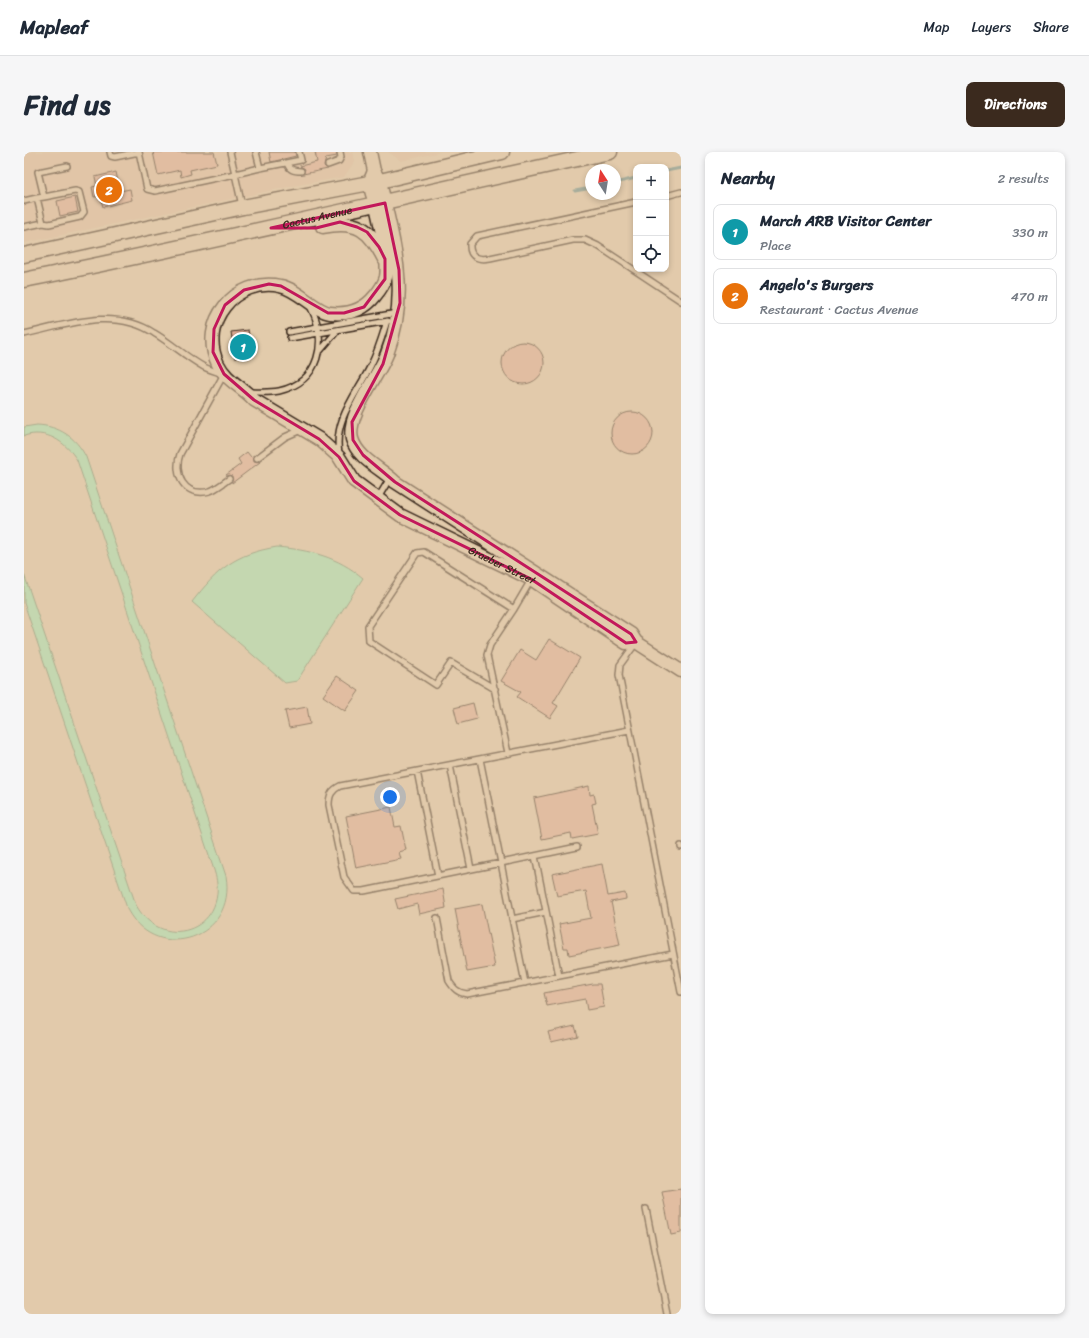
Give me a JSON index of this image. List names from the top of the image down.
{
  "streets": {
    "main road": ["Cactus Avenue"],
    "street": ["Graeber Street"]
  },
  "crossings": [
    ["Cactus Avenue", "Graeber Street"]
  ],
  "north": "top",
  "page": {
    "header": "Mapleaf",
    "nav": ["Map", "Layers", "Share"],
    "title": "Find us",
    "buttons": "Directions",
    "heading": ["Nearby", "2 results"],
    "map_buttons": ["+", "−"],
    "pins": ["2", "1"],
    "list": [
      {
        "mark": "1",
        "name": "March ARB Visitor Center",
        "note": "Place",
        "value": "330 m"
      },
      {
        "mark": "2",
        "name": "Angelo's Burgers",
        "note": "Restaurant · Cactus Avenue",
        "value": "470 m"
      }
    ]
  }
}
